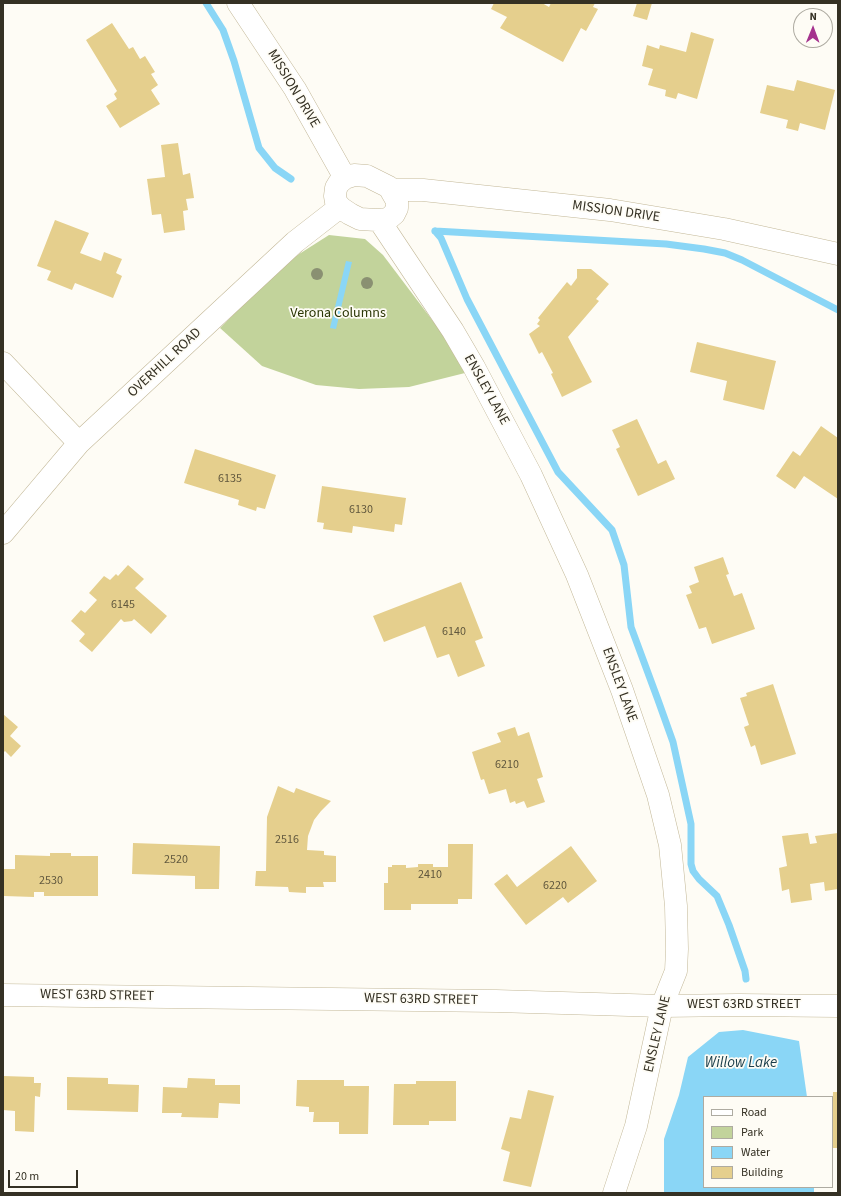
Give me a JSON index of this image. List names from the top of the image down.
{
  "streets": {
    "street": [
      "MISSION DRIVE",
      "OVERHILL ROAD",
      "ENSLEY LANE",
      "WEST 63RD STREET"
    ]
  },
  "crossings": [
    ["MISSION DRIVE", "OVERHILL ROAD"],
    ["MISSION DRIVE", "ENSLEY LANE"],
    ["OVERHILL ROAD", "ENSLEY LANE"],
    ["ENSLEY LANE", "WEST 63RD STREET"]
  ],
  "water": ["Willow Lake"],
  "parks": ["Verona Columns"],
  "house_numbers": [
    "6135",
    "6130",
    "6145",
    "6140",
    "6210",
    "2516",
    "2520",
    "2410",
    "2530",
    "6220"
  ],
  "legend": [
    "Road",
    "Park",
    "Water",
    "Building"
  ],
  "scale_bar": "20 m",
  "north": "top"
}
